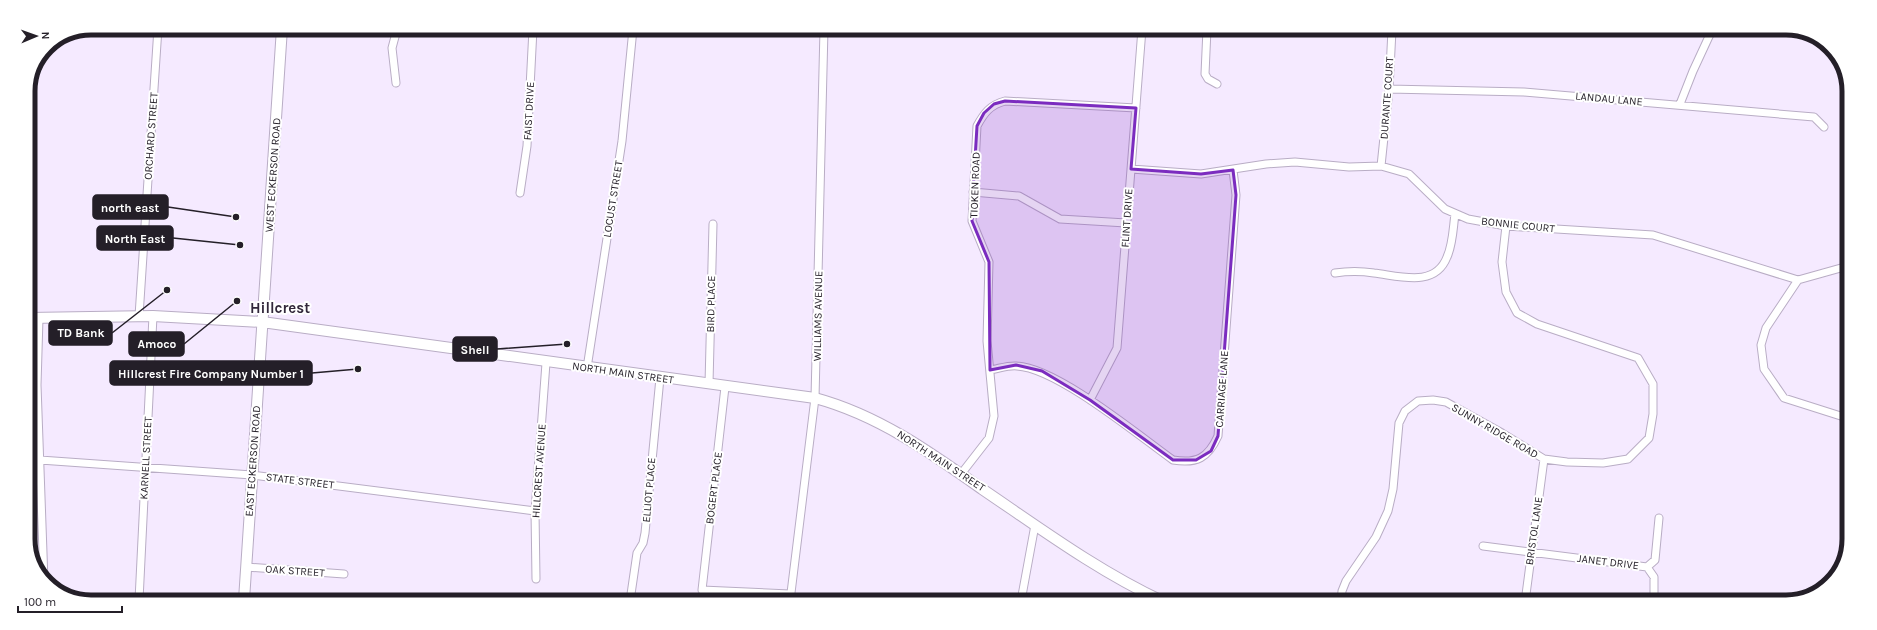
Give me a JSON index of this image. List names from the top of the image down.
{
  "streets": {
    "main road": ["WEST ECKERSON ROAD", "NORTH MAIN STREET", "EAST ECKERSON ROAD"],
    "street": [
      "DURANTE COURT",
      "LANDAU LANE",
      "FAIST DRIVE",
      "ORCHARD STREET",
      "TIOKEN ROAD",
      "LOCUST STREET",
      "FLINT DRIVE",
      "BONNIE COURT",
      "BIRD PLACE",
      "WILLIAMS AVENUE",
      "CARRIAGE LANE",
      "SUNNY RIDGE ROAD",
      "KARNELL STREET",
      "HILLCREST AVENUE",
      "STATE STREET",
      "BOGERT PLACE",
      "ELLIOT PLACE",
      "BRISTOL LANE",
      "JANET DRIVE",
      "OAK STREET"
    ]
  },
  "crossings": [
    ["DURANTE COURT", "LANDAU LANE"],
    ["DURANTE COURT", "BONNIE COURT"],
    ["ORCHARD STREET", "NORTH MAIN STREET"],
    ["WEST ECKERSON ROAD", "NORTH MAIN STREET"],
    ["WEST ECKERSON ROAD", "EAST ECKERSON ROAD"],
    ["TIOKEN ROAD", "FLINT DRIVE"],
    ["TIOKEN ROAD", "NORTH MAIN STREET"],
    ["TIOKEN ROAD", "CARRIAGE LANE"],
    ["LOCUST STREET", "NORTH MAIN STREET"],
    ["FLINT DRIVE", "BONNIE COURT"],
    ["FLINT DRIVE", "CARRIAGE LANE"],
    ["BONNIE COURT", "CARRIAGE LANE"],
    ["BONNIE COURT", "SUNNY RIDGE ROAD"],
    ["BIRD PLACE", "NORTH MAIN STREET"],
    ["WILLIAMS AVENUE", "NORTH MAIN STREET"],
    ["NORTH MAIN STREET", "KARNELL STREET"],
    ["NORTH MAIN STREET", "EAST ECKERSON ROAD"],
    ["NORTH MAIN STREET", "HILLCREST AVENUE"],
    ["NORTH MAIN STREET", "BOGERT PLACE"],
    ["NORTH MAIN STREET", "ELLIOT PLACE"],
    ["SUNNY RIDGE ROAD", "BRISTOL LANE"],
    ["KARNELL STREET", "STATE STREET"],
    ["EAST ECKERSON ROAD", "STATE STREET"],
    ["EAST ECKERSON ROAD", "OAK STREET"],
    ["HILLCREST AVENUE", "STATE STREET"],
    ["BRISTOL LANE", "JANET DRIVE"]
  ],
  "districts": ["Hillcrest"],
  "places": [
    "north east",
    "North East",
    "TD Bank",
    "Amoco",
    "Shell",
    "Hillcrest Fire Company Number 1"
  ],
  "scale_bar": "100 m",
  "north": "right"
}
